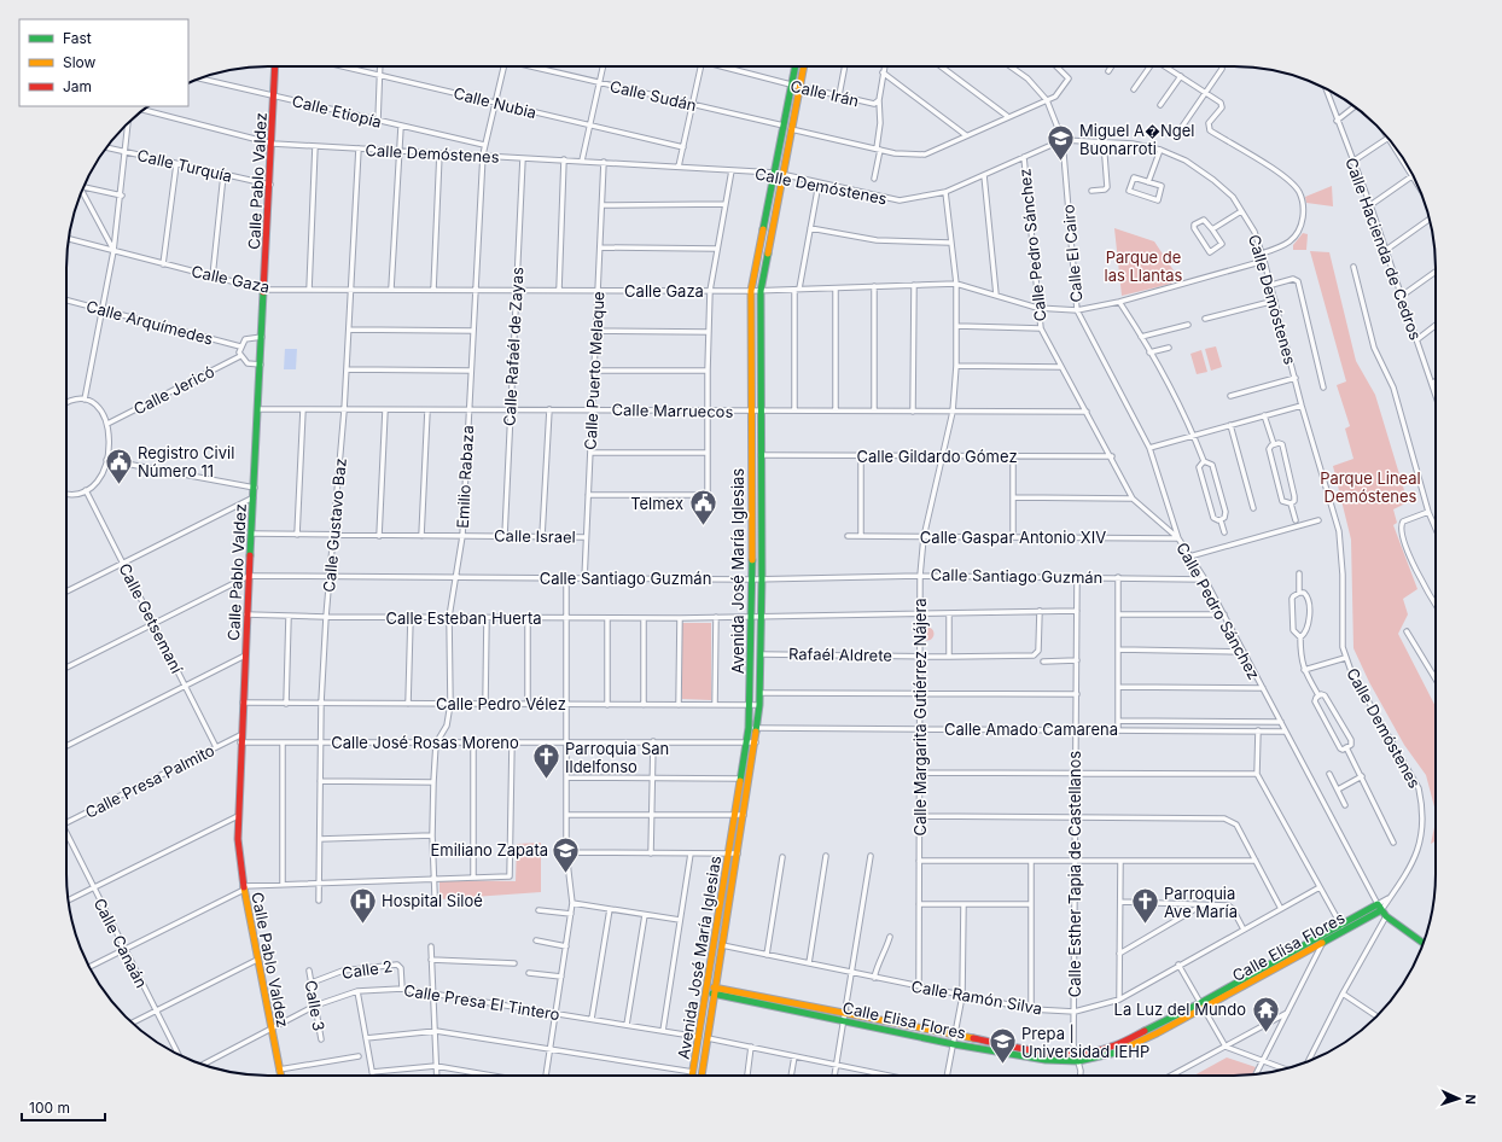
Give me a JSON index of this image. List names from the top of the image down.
{
  "streets": {
    "street": [
      "Calle Irán",
      "Calle Sudán",
      "Calle Nubia",
      "Calle Etiopía",
      "Calle Demóstenes",
      "Calle Turquía",
      "Calle Pablo Valdez",
      "Calle Pedro Sánchez",
      "Calle Hacienda de Cedros",
      "Calle El Cairo",
      "Calle Gaza",
      "Calle Arquímedes",
      "Calle Rafaél de Zayas",
      "Calle Puerto Melaque",
      "Calle Jericó",
      "Calle Marruecos",
      "Calle Gildardo Gómez",
      "Emilio Rabaza",
      "Calle Gustavo Baz",
      "Calle Israel",
      "Calle Gaspar Antonio XIV",
      "Avenida José María Iglesias",
      "Calle Santiago Guzmán",
      "Calle Getsemaní",
      "Calle Esteban Huerta",
      "Rafaél Aldrete",
      "Calle Pedro Vélez",
      "Calle Margarita Gutiérrez Nájera",
      "Calle Amado Camarena",
      "Calle José Rosas Moreno",
      "Calle Presa Palmito",
      "Calle Esther Tapia de Castellanos",
      "Calle Canaán",
      "Calle Elisa Flores",
      "Calle 2",
      "Calle Ramón Silva",
      "Calle Presa El Tintero",
      "Calle 3"
    ]
  },
  "crossings": [
    ["Calle Irán", "Avenida José María Iglesias"],
    ["Calle Sudán", "Avenida José María Iglesias"],
    ["Calle Nubia", "Emilio Rabaza"],
    ["Calle Etiopía", "Calle Pablo Valdez"],
    ["Calle Etiopía", "Emilio Rabaza"],
    ["Calle Demóstenes", "Calle Pablo Valdez"],
    ["Calle Demóstenes", "Calle Pedro Sánchez"],
    ["Calle Demóstenes", "Calle El Cairo"],
    ["Calle Demóstenes", "Calle Gaza"],
    ["Calle Demóstenes", "Calle Rafaél de Zayas"],
    ["Calle Demóstenes", "Calle Puerto Melaque"],
    ["Calle Demóstenes", "Emilio Rabaza"],
    ["Calle Demóstenes", "Calle Gustavo Baz"],
    ["Calle Demóstenes", "Avenida José María Iglesias"],
    ["Calle Demóstenes", "Calle Margarita Gutiérrez Nájera"],
    ["Calle Demóstenes", "Calle Elisa Flores"],
    ["Calle Turquía", "Calle Pablo Valdez"],
    ["Calle Pablo Valdez", "Calle Gaza"],
    ["Calle Pablo Valdez", "Calle Marruecos"],
    ["Calle Pablo Valdez", "Calle Israel"],
    ["Calle Pablo Valdez", "Calle Santiago Guzmán"],
    ["Calle Pablo Valdez", "Calle Esteban Huerta"],
    ["Calle Pablo Valdez", "Calle Pedro Vélez"],
    ["Calle Pablo Valdez", "Calle José Rosas Moreno"],
    ["Calle Pablo Valdez", "Calle Presa Palmito"],
    ["Calle Pablo Valdez", "Calle Presa El Tintero"],
    ["Calle Pedro Sánchez", "Calle El Cairo"],
    ["Calle Pedro Sánchez", "Calle Gaza"],
    ["Calle Pedro Sánchez", "Calle Marruecos"],
    ["Calle Pedro Sánchez", "Calle Gildardo Gómez"],
    ["Calle Pedro Sánchez", "Calle Gaspar Antonio XIV"],
    ["Calle Pedro Sánchez", "Calle Santiago Guzmán"],
    ["Calle Pedro Sánchez", "Calle Amado Camarena"],
    ["Calle Pedro Sánchez", "Calle Elisa Flores"],
    ["Calle El Cairo", "Calle Gaza"],
    ["Calle El Cairo", "Calle Gaspar Antonio XIV"],
    ["Calle Gaza", "Calle Rafaél de Zayas"],
    ["Calle Gaza", "Calle Puerto Melaque"],
    ["Calle Gaza", "Emilio Rabaza"],
    ["Calle Gaza", "Calle Gustavo Baz"],
    ["Calle Gaza", "Avenida José María Iglesias"],
    ["Calle Gaza", "Calle Margarita Gutiérrez Nájera"],
    ["Calle Rafaél de Zayas", "Calle Marruecos"],
    ["Calle Rafaél de Zayas", "Calle Israel"],
    ["Calle Puerto Melaque", "Calle Marruecos"],
    ["Calle Puerto Melaque", "Calle Israel"],
    ["Calle Puerto Melaque", "Calle Santiago Guzmán"],
    ["Calle Marruecos", "Emilio Rabaza"],
    ["Calle Marruecos", "Calle Gustavo Baz"],
    ["Calle Marruecos", "Avenida José María Iglesias"],
    ["Calle Marruecos", "Calle Margarita Gutiérrez Nájera"],
    ["Calle Gildardo Gómez", "Avenida José María Iglesias"],
    ["Calle Gildardo Gómez", "Calle Margarita Gutiérrez Nájera"],
    ["Emilio Rabaza", "Calle Israel"],
    ["Emilio Rabaza", "Calle Santiago Guzmán"],
    ["Emilio Rabaza", "Calle Esteban Huerta"],
    ["Emilio Rabaza", "Calle Pedro Vélez"],
    ["Emilio Rabaza", "Calle José Rosas Moreno"],
    ["Calle Gustavo Baz", "Calle Israel"],
    ["Calle Gustavo Baz", "Calle Santiago Guzmán"],
    ["Calle Gustavo Baz", "Calle Esteban Huerta"],
    ["Calle Gustavo Baz", "Calle Pedro Vélez"],
    ["Calle Gustavo Baz", "Calle José Rosas Moreno"],
    ["Calle Gaspar Antonio XIV", "Calle Margarita Gutiérrez Nájera"],
    ["Avenida José María Iglesias", "Calle Santiago Guzmán"],
    ["Avenida José María Iglesias", "Calle Esteban Huerta"],
    ["Avenida José María Iglesias", "Rafaél Aldrete"],
    ["Avenida José María Iglesias", "Calle Pedro Vélez"],
    ["Avenida José María Iglesias", "Calle Amado Camarena"],
    ["Avenida José María Iglesias", "Calle José Rosas Moreno"],
    ["Avenida José María Iglesias", "Calle Elisa Flores"],
    ["Avenida José María Iglesias", "Calle Ramón Silva"],
    ["Avenida José María Iglesias", "Calle Presa El Tintero"],
    ["Calle Santiago Guzmán", "Calle Margarita Gutiérrez Nájera"],
    ["Calle Santiago Guzmán", "Calle Esther Tapia de Castellanos"],
    ["Calle Getsemaní", "Calle Presa Palmito"],
    ["Calle Esteban Huerta", "Rafaél Aldrete"],
    ["Calle Esteban Huerta", "Calle Margarita Gutiérrez Nájera"],
    ["Calle Esteban Huerta", "Calle Esther Tapia de Castellanos"],
    ["Rafaél Aldrete", "Calle Margarita Gutiérrez Nájera"],
    ["Calle Margarita Gutiérrez Nájera", "Calle Amado Camarena"],
    ["Calle Margarita Gutiérrez Nájera", "Calle Ramón Silva"],
    ["Calle Amado Camarena", "Calle Esther Tapia de Castellanos"],
    ["Calle José Rosas Moreno", "Calle Presa Palmito"],
    ["Calle Esther Tapia de Castellanos", "Calle Elisa Flores"],
    ["Calle Esther Tapia de Castellanos", "Calle Ramón Silva"],
    ["Calle 2", "Calle Presa El Tintero"],
    ["Calle 2", "Calle 3"],
    ["Calle Presa El Tintero", "Calle 3"]
  ],
  "parks": ["Parque de las Llantas", "Parque Lineal Demóstenes"],
  "places": {
    "school or university": ["Miguel A�Ngel Buonarroti", "Emiliano Zapata", "Prepa | Universidad IEHP"],
    "public building": ["Registro Civil Número 11", "Telmex"],
    "church": ["Parroquia San Ildelfonso", "Parroquia Ave María"],
    "hospital": ["Hospital Siloé"],
    "temple": ["La Luz del Mundo"]
  },
  "legend": ["Fast", "Slow", "Jam"],
  "scale_bar": "100 m",
  "north": "right"
}
